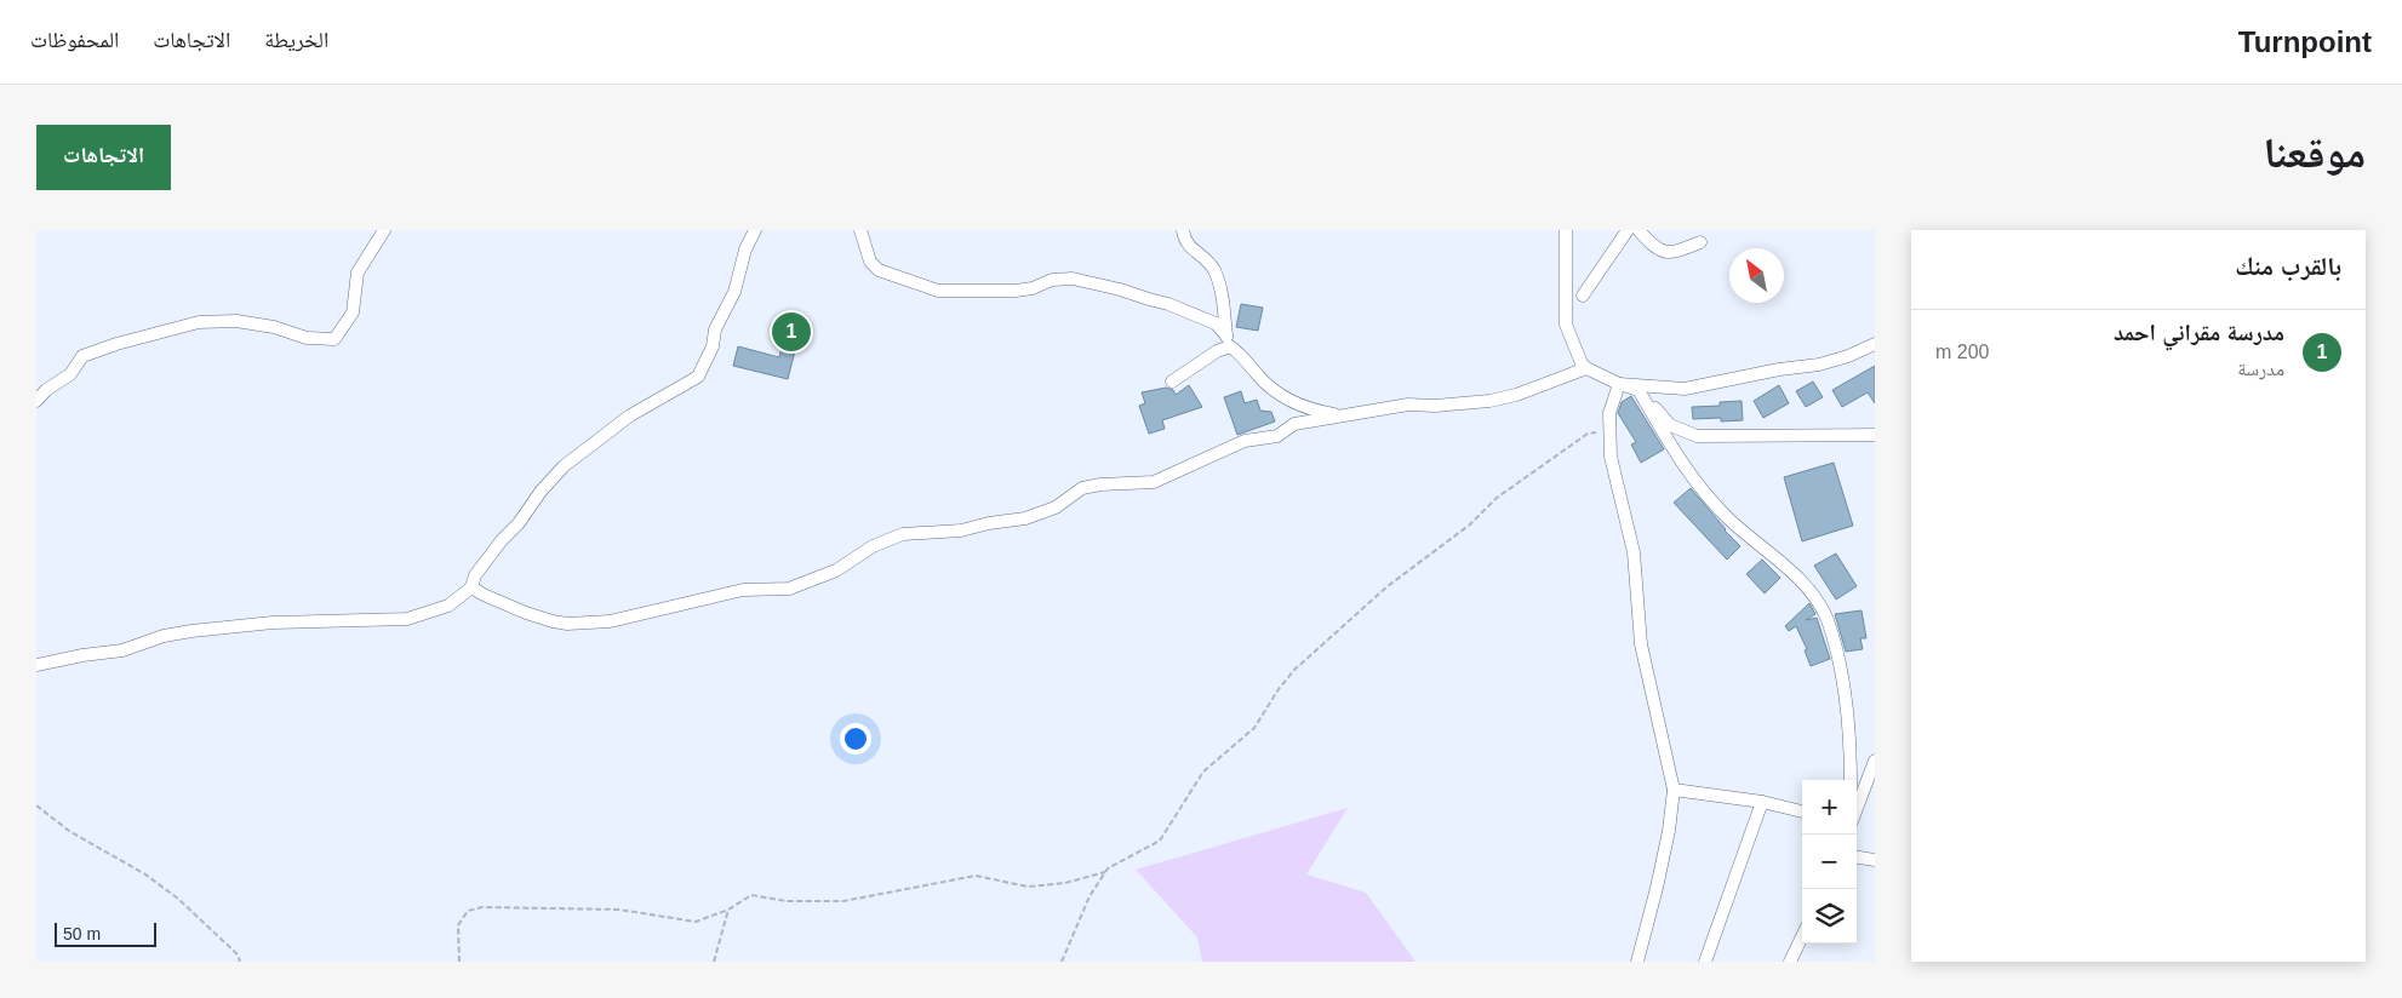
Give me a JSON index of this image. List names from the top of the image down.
{
  "scale_bar": "50 m",
  "north": "top left",
  "page": {
    "header": "Turnpoint",
    "nav": ["الخريطة", "الاتجاهات", "المحفوظات"],
    "title": "موقعنا",
    "buttons": "الاتجاهات",
    "heading": "بالقرب منك",
    "list": [
      {
        "mark": "1",
        "name": "مدرسة مقراني احمد",
        "note": "مدرسة",
        "value": "200 m"
      }
    ],
    "pins": "1",
    "map_buttons": ["+", "−"],
    "scale": "50 m"
  }
}
